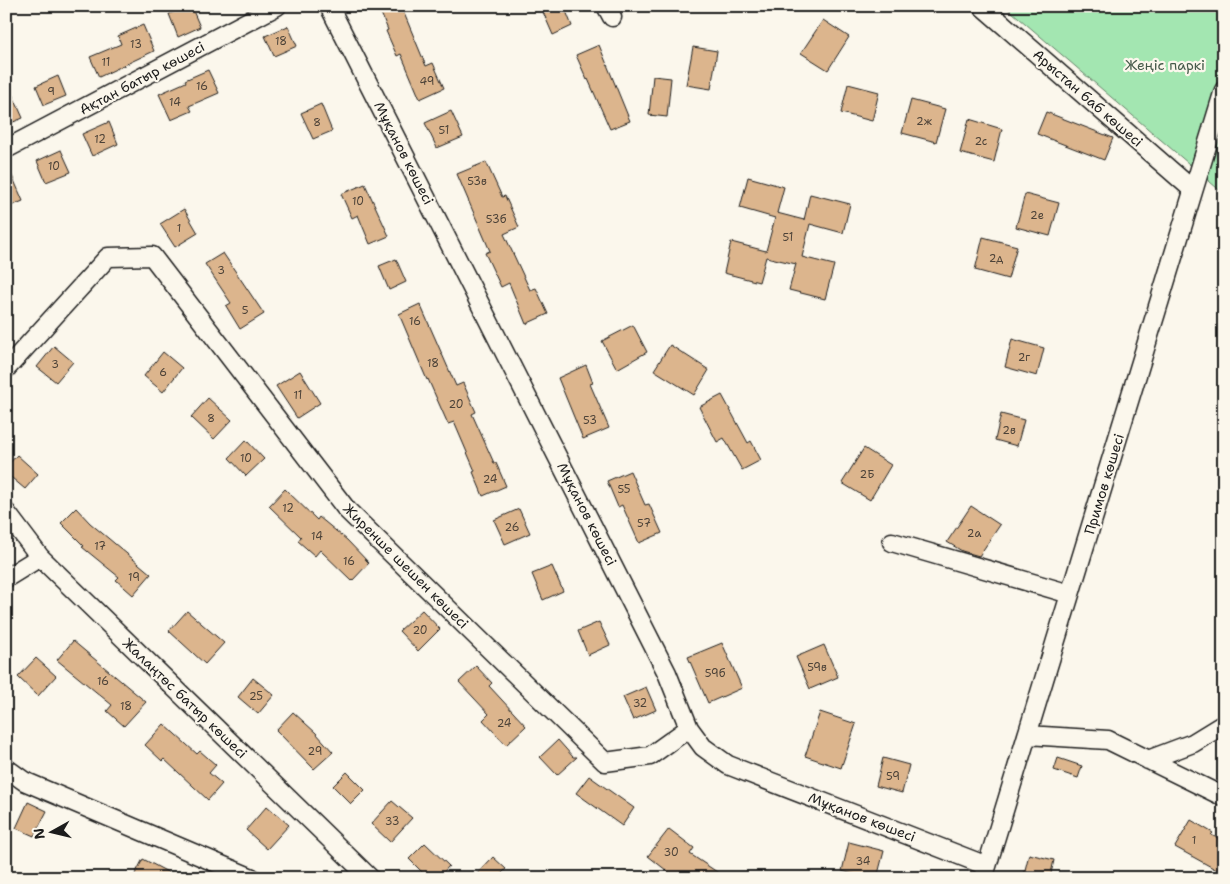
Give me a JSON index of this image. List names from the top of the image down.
{
  "streets": {
    "street": [
      "Ақтан батыр көшесі",
      "Арыстан баб көшесі",
      "Мұқанов көшесі",
      "Примов көшесі",
      "Жиренше шешен көшесі",
      "Жалаңтөс батыр көшесі"
    ]
  },
  "crossings": [
    ["Арыстан баб көшесі", "Примов көшесі"],
    ["Мұқанов көшесі", "Примов көшесі"],
    ["Мұқанов көшесі", "Жиренше шешен көшесі"]
  ],
  "parks": ["Жеңіс паркі"],
  "house_numbers": [
    "18",
    "13",
    "11",
    "49",
    "16",
    "9",
    "14",
    "2ж",
    "8",
    "51",
    "12",
    "2с",
    "10",
    "53в",
    "10",
    "2е",
    "53б",
    "1",
    "51",
    "2д",
    "3",
    "5",
    "16",
    "2г",
    "18",
    "3",
    "6",
    "11",
    "20",
    "8",
    "53",
    "2в",
    "10",
    "2Б",
    "24",
    "55",
    "12",
    "57",
    "26",
    "2а",
    "14",
    "17",
    "16",
    "19",
    "20",
    "59в",
    "59б",
    "16",
    "25",
    "32",
    "18",
    "24",
    "29",
    "59",
    "33",
    "1",
    "30",
    "34"
  ],
  "north": "left"
}
